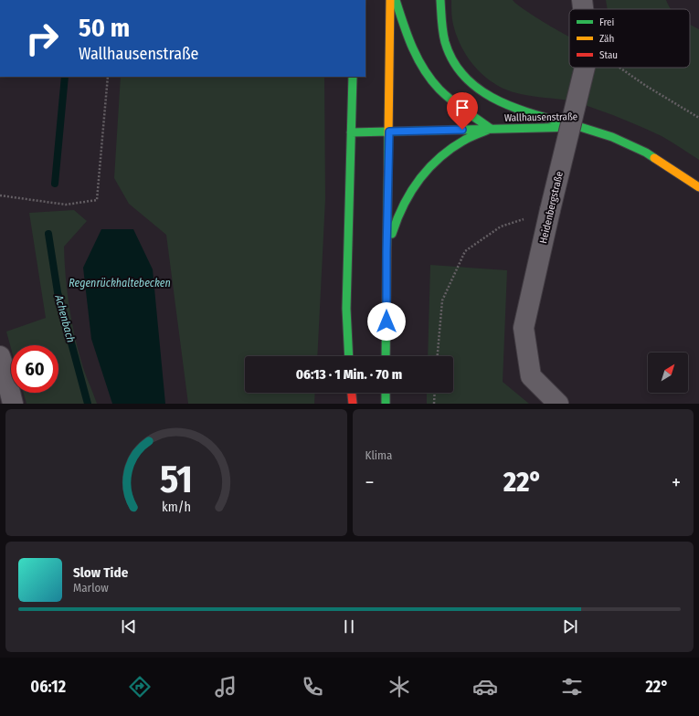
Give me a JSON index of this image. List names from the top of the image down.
{
  "streets": {
    "main road": ["Wallhausenstraße"],
    "street": ["Heidenbergstraße"]
  },
  "water": ["Regenrückhaltebecken", "Achenbach"],
  "legend": ["Frei", "Zäh", "Stau"],
  "north": "top right",
  "page": {
    "turn": ["50 m", "Wallhausenstraße"],
    "limit": "60",
    "trip": "06:13 · 1 Min. · 70 m",
    "tile": "Klima",
    "heat": ["−", "22°", "+"],
    "song": ["Slow Tide", "Marlow"],
    "tabs": ["06:12", "22°"],
    "gauge": ["51", "km/h"]
  }
}
